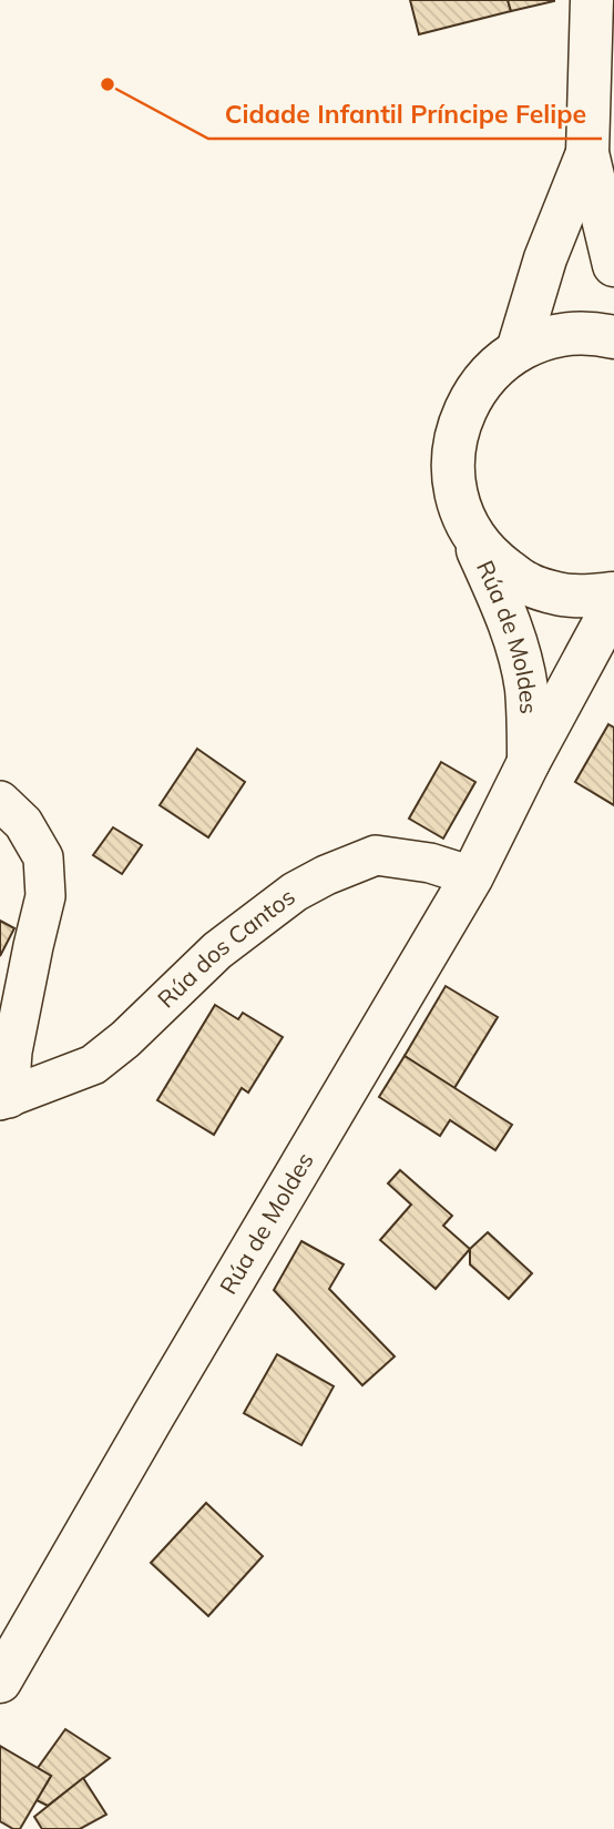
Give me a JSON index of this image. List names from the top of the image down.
{
  "streets": {
    "main road": ["Rúa de Moldes"],
    "street": ["Rúa dos Cantos"]
  },
  "crossings": [
    ["Rúa de Moldes", "Rúa dos Cantos"]
  ],
  "places": ["Cidade Infantil Príncipe Felipe"]
}
